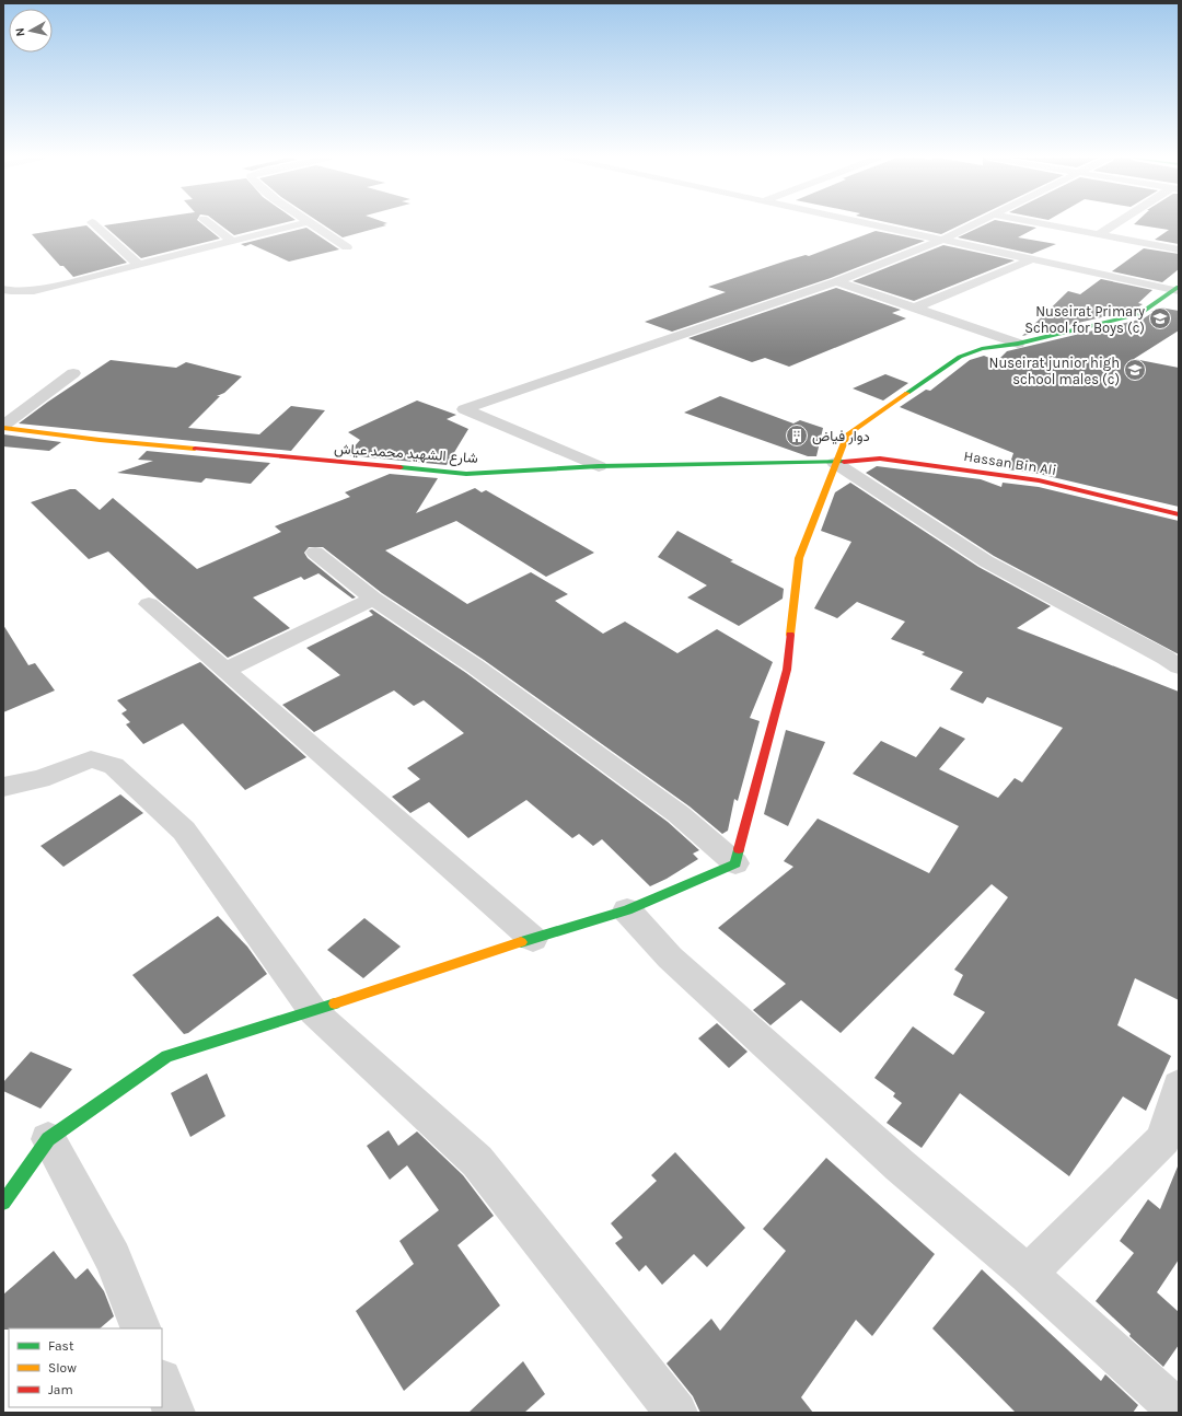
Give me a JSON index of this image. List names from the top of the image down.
{
  "streets": {
    "street": ["شارع الشهيد محمد عياش", "Hassan Bin Ali"]
  },
  "crossings": [
    ["شارع الشهيد محمد عياش", "Hassan Bin Ali"]
  ],
  "places": {
    "school or university": ["Nuseirat Primary School for Boys (c)", "Nuseirat junior high school males (c)"],
    "building": ["دوار فياض"]
  },
  "legend": ["Fast", "Slow", "Jam"],
  "north": "left"
}
